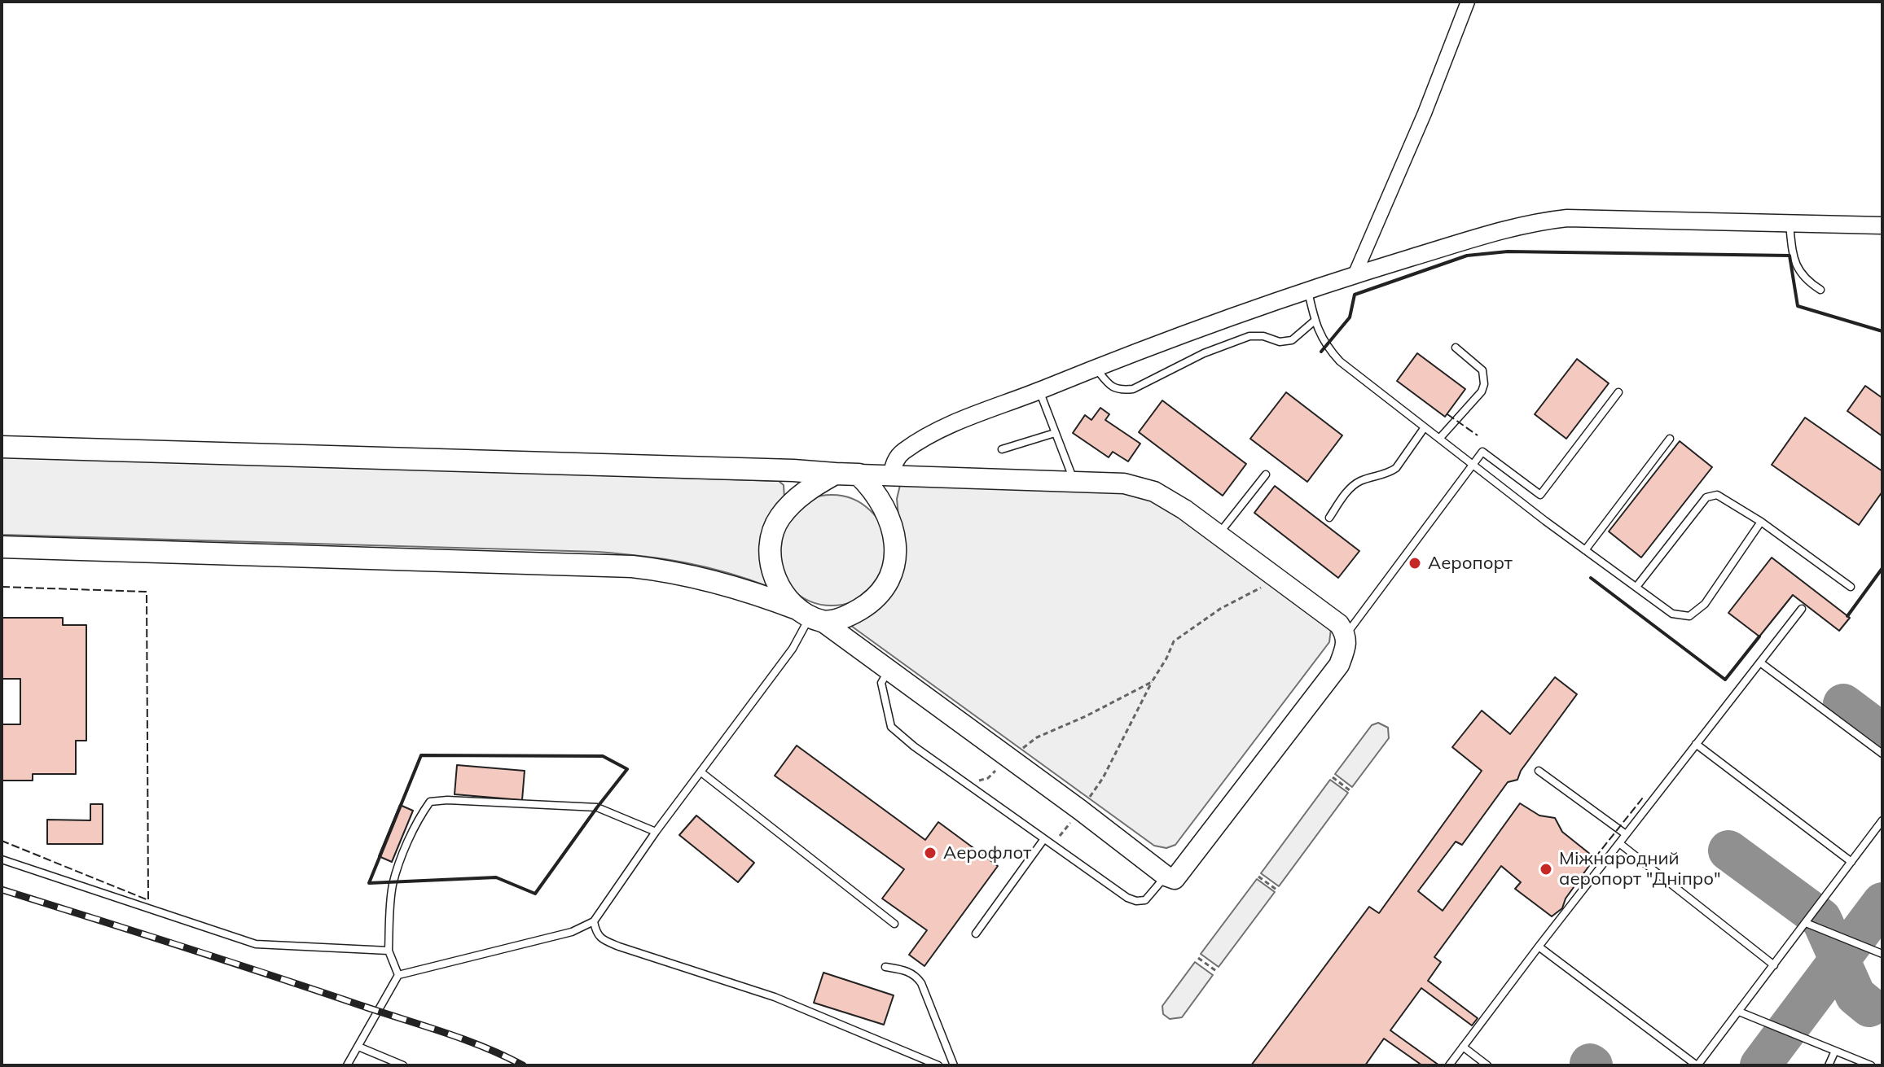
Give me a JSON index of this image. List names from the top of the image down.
{
  "places": ["Аеропорт", "Аерофлот", "Міжнародний аеропорт \"Дніпро\""]
}
